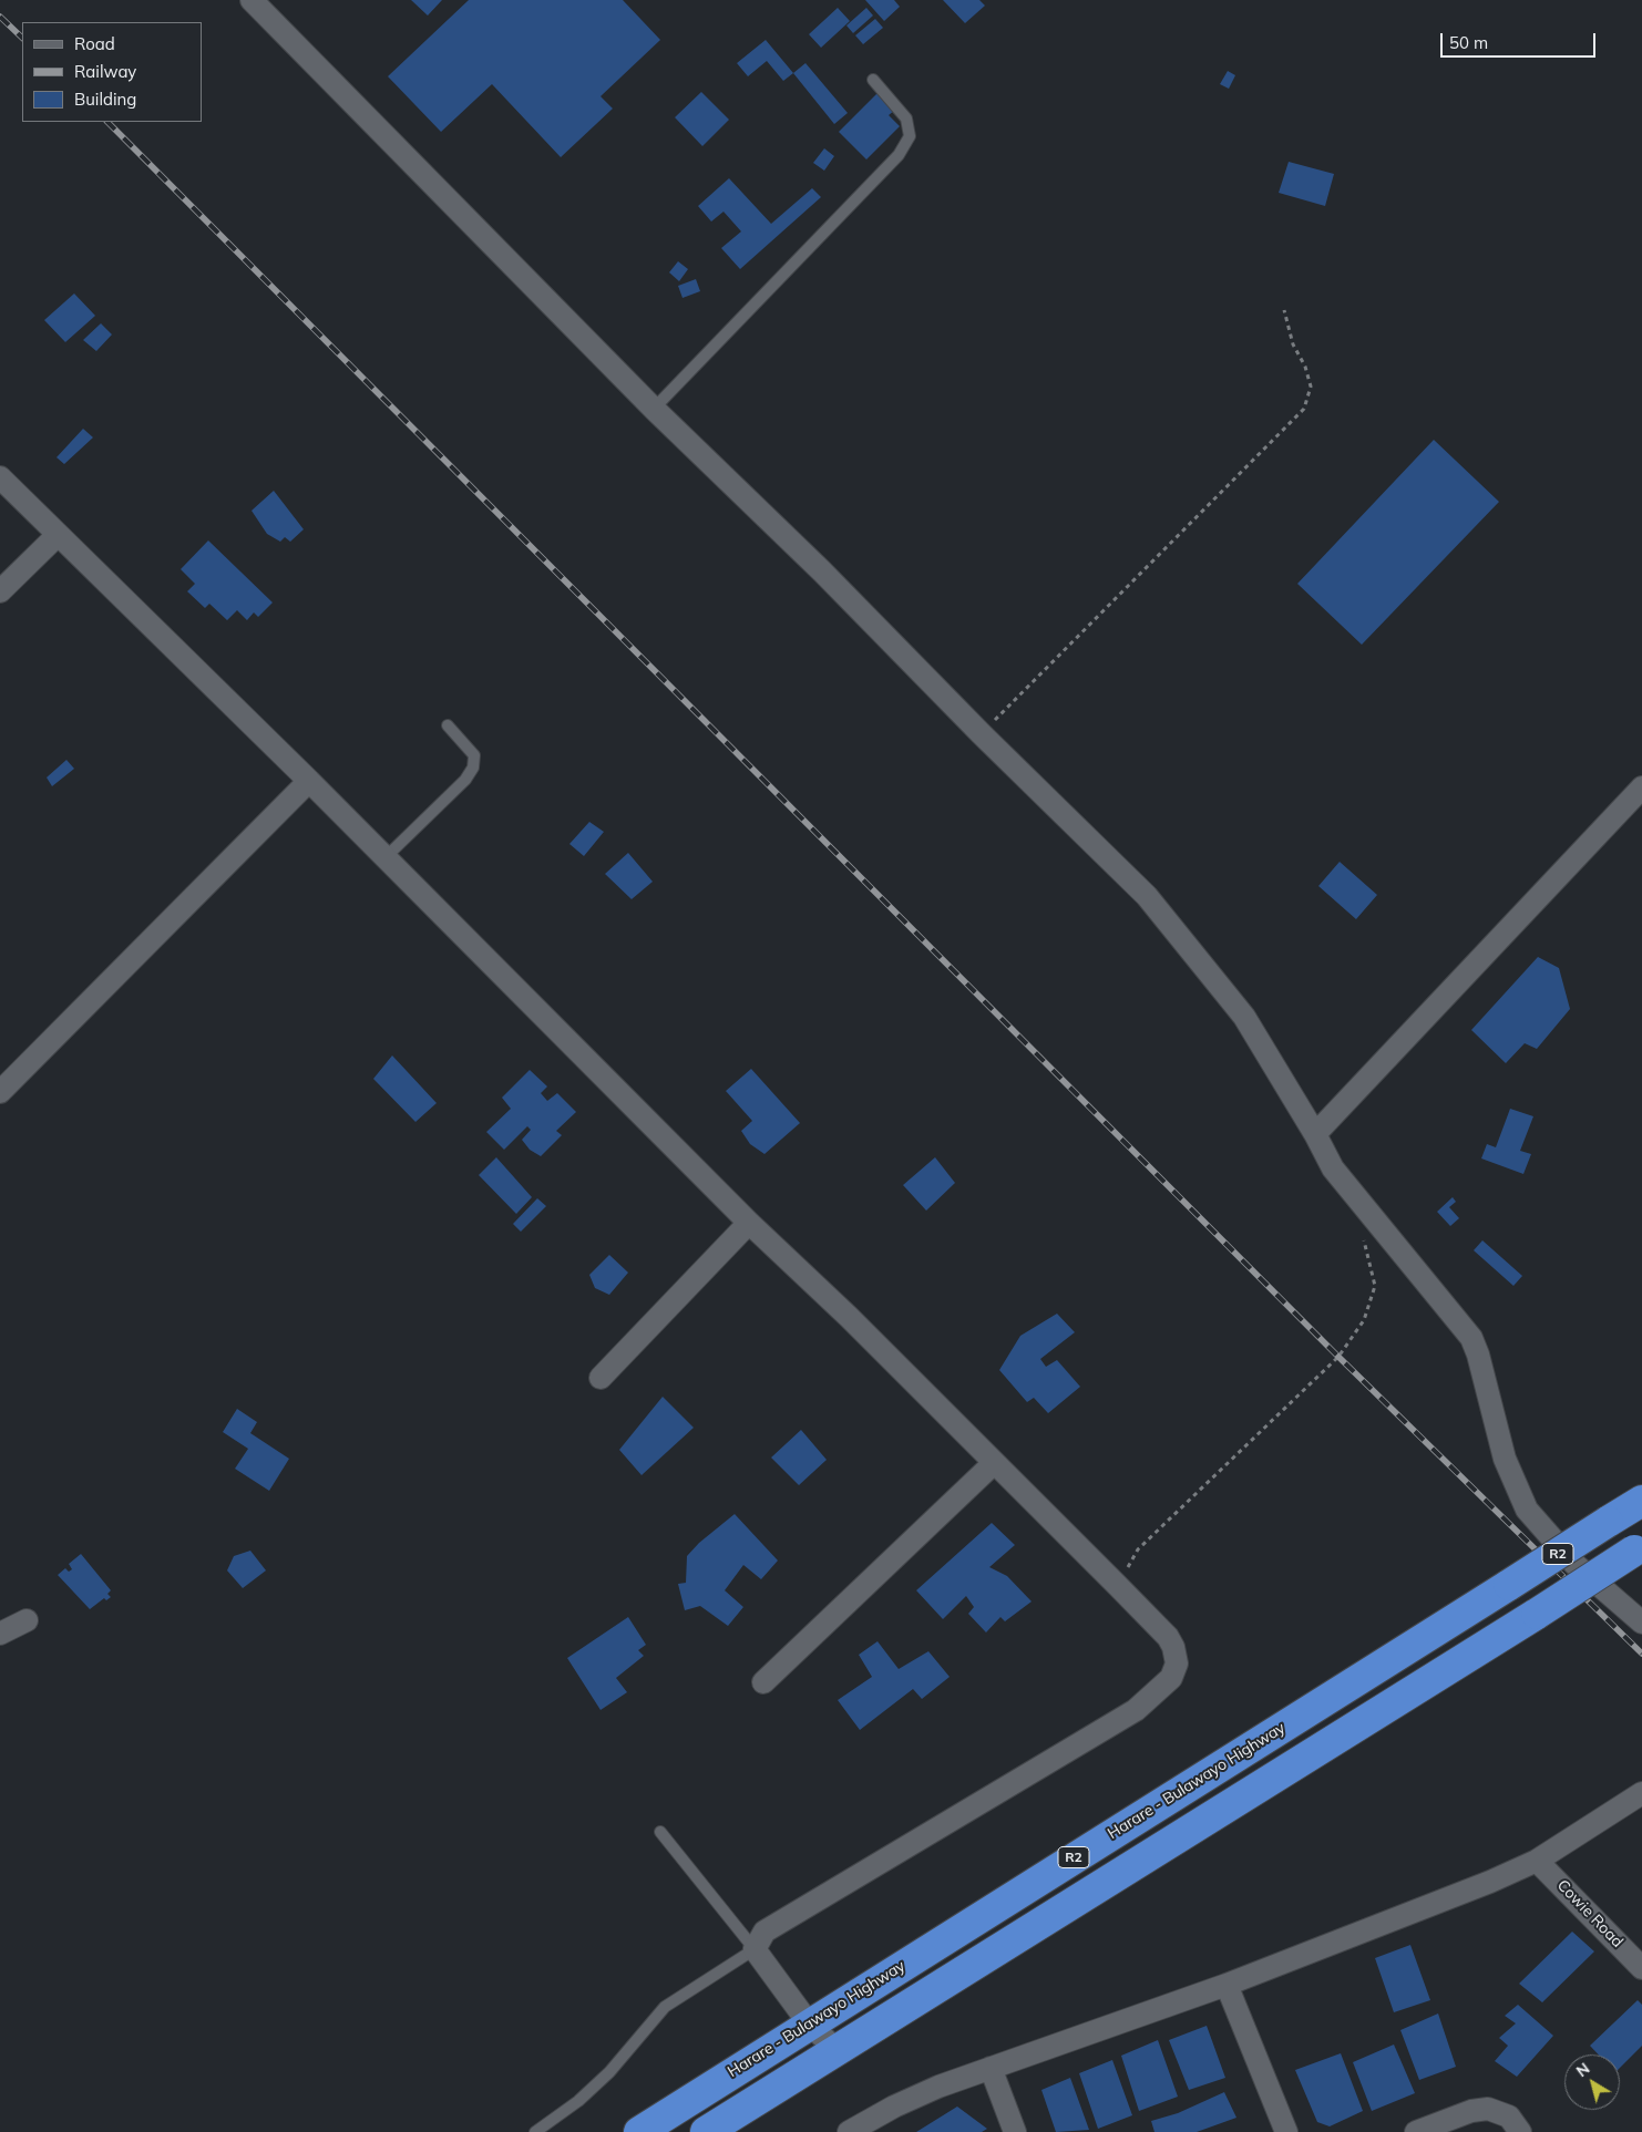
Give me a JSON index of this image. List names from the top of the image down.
{
  "streets": {
    "highway": ["R2", "Harare - Bulawayo Highway"],
    "street": ["Cowie Road"]
  },
  "legend": ["Road", "Railway", "Building"],
  "scale_bar": "50 m",
  "north": "top left"
}
